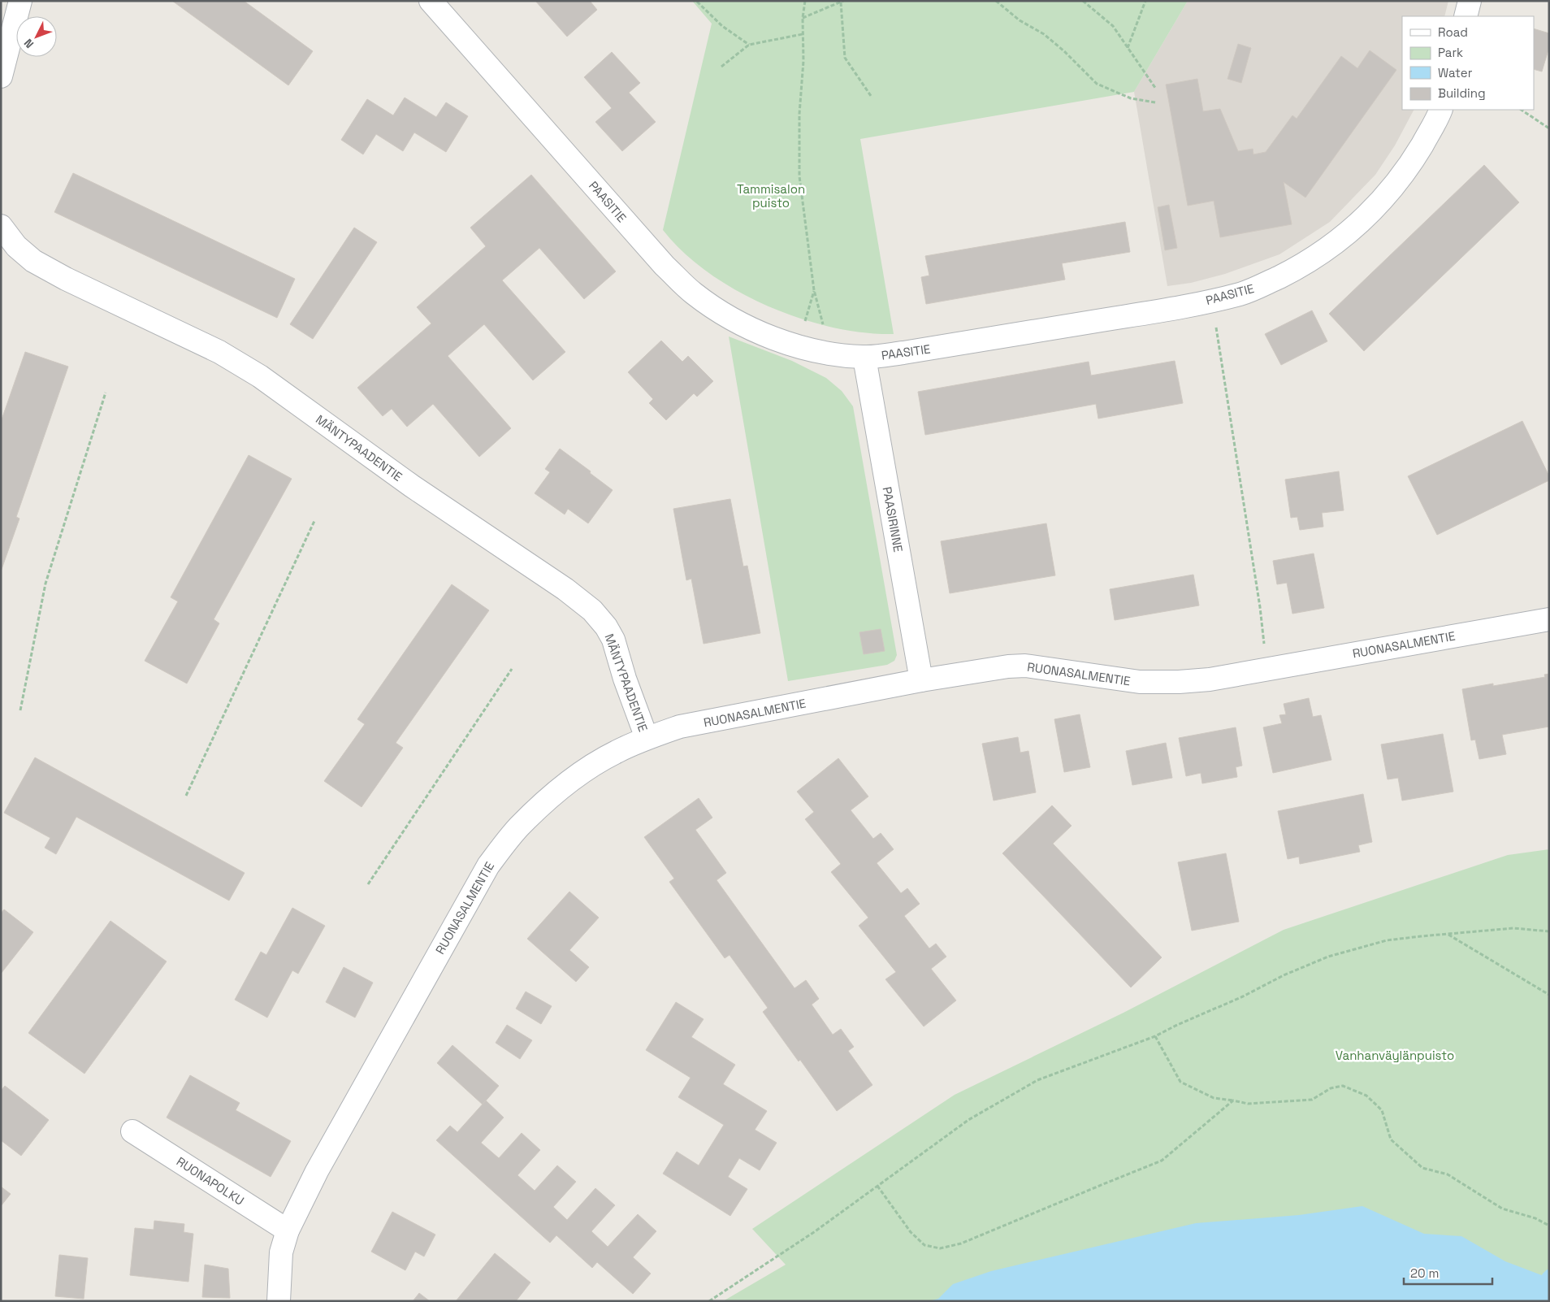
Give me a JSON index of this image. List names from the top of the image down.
{
  "streets": {
    "street": [
      "PAASITIE",
      "MÄNTYPAADENTIE",
      "PAASIRINNE",
      "RUONASALMENTIE",
      "RUONAPOLKU"
    ]
  },
  "crossings": [
    ["PAASITIE", "PAASIRINNE"],
    ["MÄNTYPAADENTIE", "RUONASALMENTIE"],
    ["PAASIRINNE", "RUONASALMENTIE"],
    ["RUONASALMENTIE", "RUONAPOLKU"]
  ],
  "parks": ["Tammisalon puisto", "Vanhanväylänpuisto"],
  "legend": [
    "Road",
    "Park",
    "Water",
    "Building"
  ],
  "scale_bar": "20 m",
  "north": "bottom left"
}
